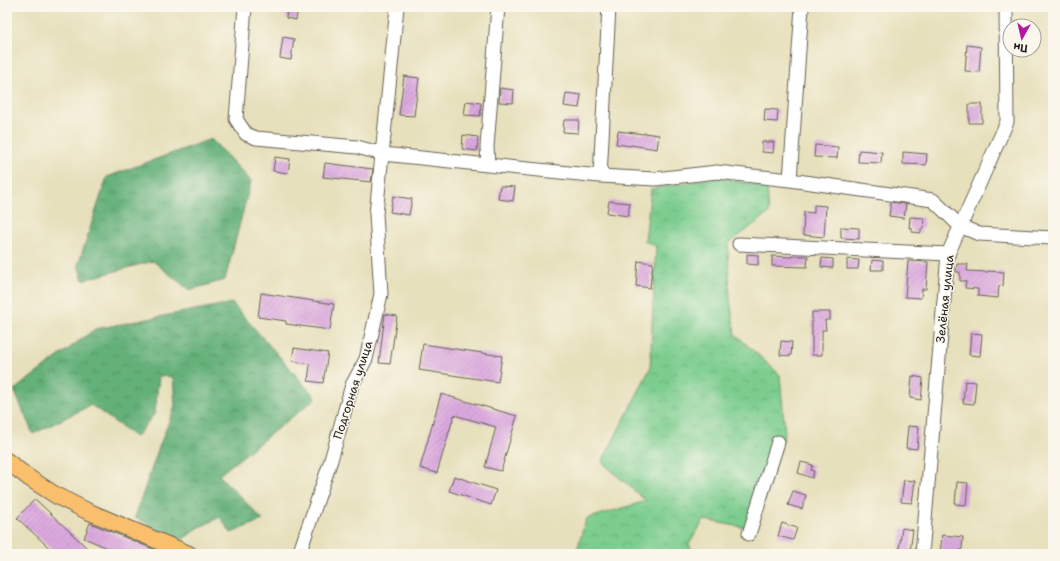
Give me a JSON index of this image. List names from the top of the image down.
{
  "streets": {
    "street": ["Зелёная улица", "Подгорная улица"]
  },
  "north": "bottom"
}
